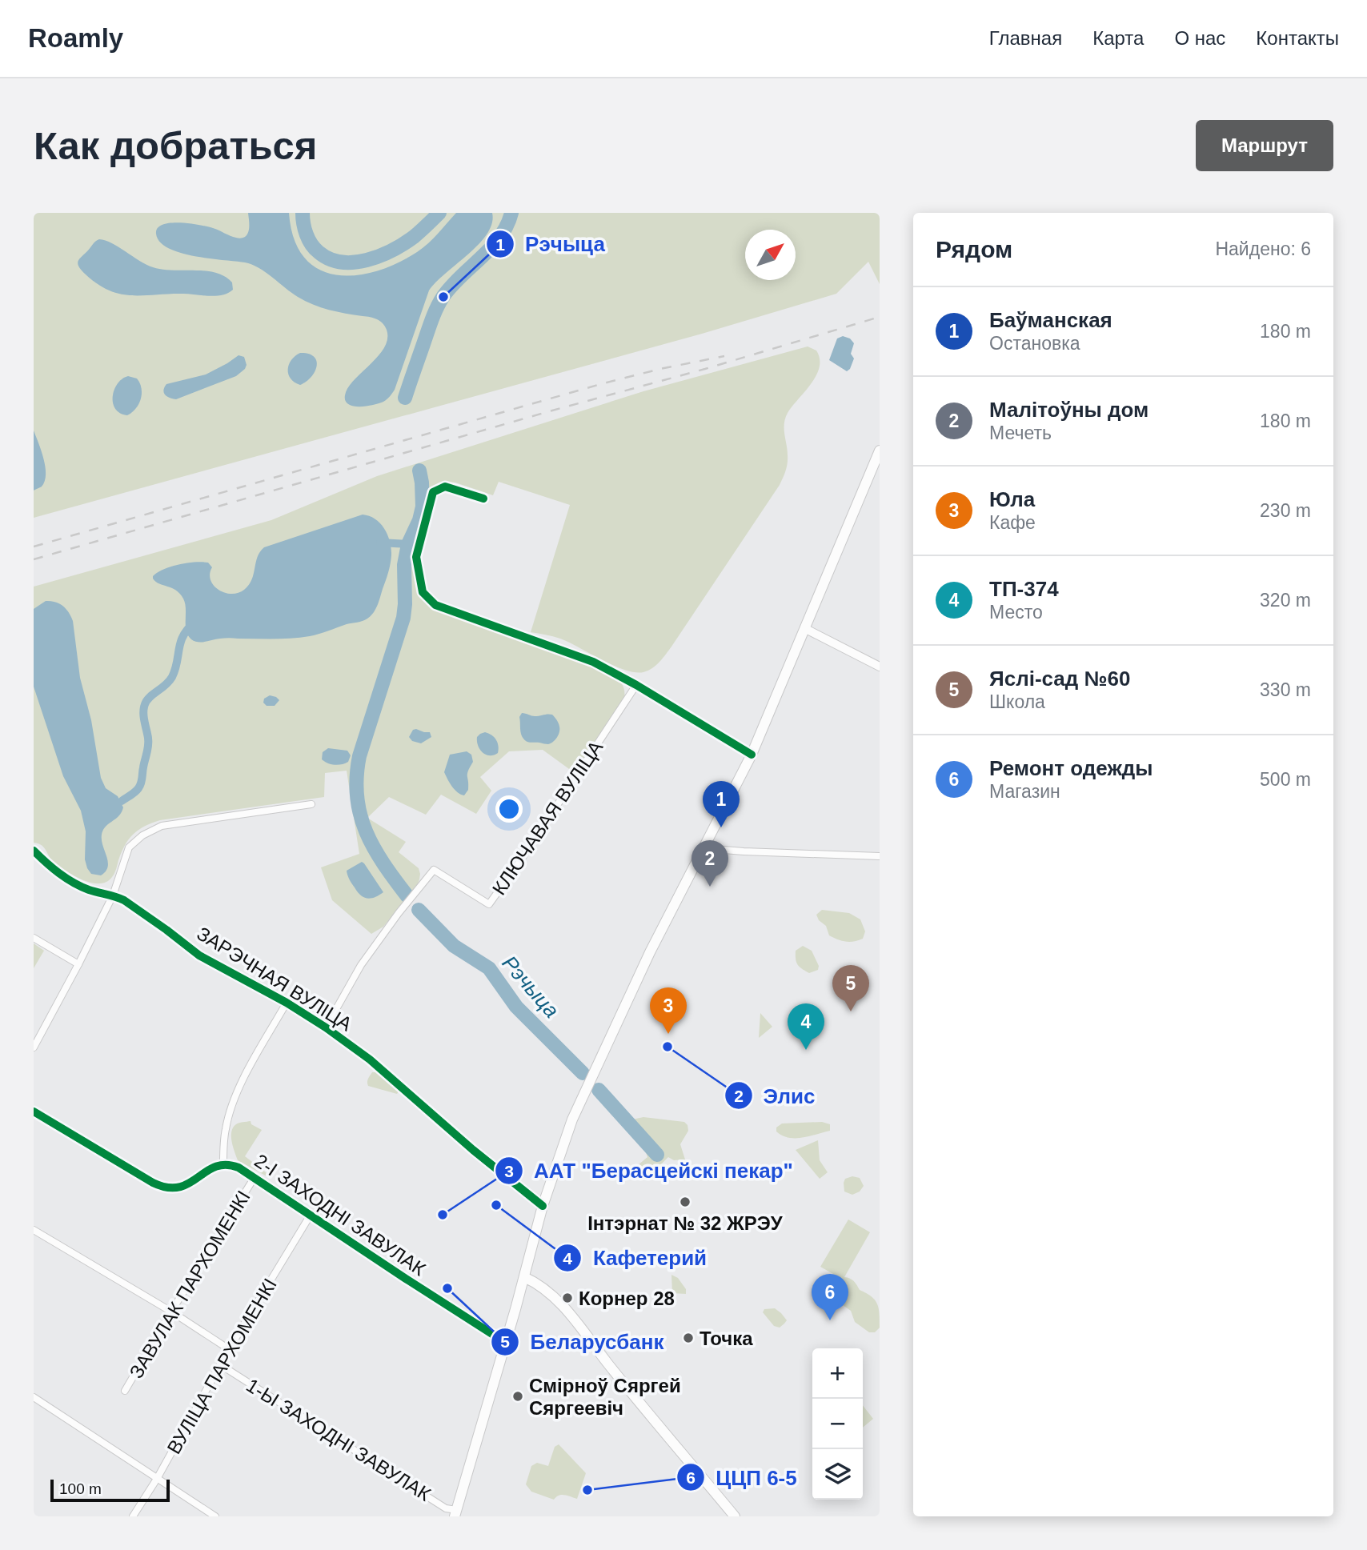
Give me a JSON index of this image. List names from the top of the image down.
{
  "streets": {
    "street": [
      "КЛЮЧАВАЯ ВУЛІЦА",
      "ЗАРЭЧНАЯ ВУЛІЦА",
      "2-І ЗАХОДНІ ЗАВУЛАК",
      "ЗАВУЛАК ПАРХОМЕНКІ",
      "ВУЛІЦА ПАРХОМЕНКІ",
      "1-Ы ЗАХОДНІ ЗАВУЛАК"
    ]
  },
  "crossings": [
    ["КЛЮЧАВАЯ ВУЛІЦА", "ЗАРЭЧНАЯ ВУЛІЦА"],
    ["2-І ЗАХОДНІ ЗАВУЛАК", "ЗАВУЛАК ПАРХОМЕНКІ"],
    ["2-І ЗАХОДНІ ЗАВУЛАК", "ВУЛІЦА ПАРХОМЕНКІ"],
    ["ВУЛІЦА ПАРХОМЕНКІ", "1-Ы ЗАХОДНІ ЗАВУЛАК"]
  ],
  "water": ["Рэчыца"],
  "places": [
    "Рэчыца",
    "Элис",
    "Інтэрнат № 32 ЖРЭУ",
    "Кафетерий",
    "ААТ \"Берасцейскі пекар\"",
    "Беларусбанк",
    "Корнер 28",
    "Точка",
    "Смірноў Сяргей Сяргеевіч",
    "ЦЦП 6-5"
  ],
  "scale_bar": "100 m",
  "north": "top right",
  "page": {
    "header": "Roamly",
    "nav": [
      "Главная",
      "Карта",
      "О нас",
      "Контакты"
    ],
    "buttons": "Маршрут",
    "title": "Как добраться",
    "heading": ["Рядом", "Найдено: 6"],
    "list": [
      {
        "mark": "1",
        "name": "Баўманская",
        "note": "Остановка",
        "value": "180 m"
      },
      {
        "mark": "2",
        "name": "Малітоўны дом",
        "note": "Мечеть",
        "value": "180 m"
      },
      {
        "mark": "3",
        "name": "Юла",
        "note": "Кафе",
        "value": "230 m"
      },
      {
        "mark": "4",
        "name": "ТП-374",
        "note": "Место",
        "value": "320 m"
      },
      {
        "mark": "5",
        "name": "Яслі-сад №60",
        "note": "Школа",
        "value": "330 m"
      },
      {
        "mark": "6",
        "name": "Ремонт одежды",
        "note": "Магазин",
        "value": "500 m"
      }
    ],
    "pins": [
      "1",
      "2",
      "5",
      "3",
      "4",
      "6"
    ],
    "map_buttons": ["+", "−"],
    "scale": "100 m"
  }
}
